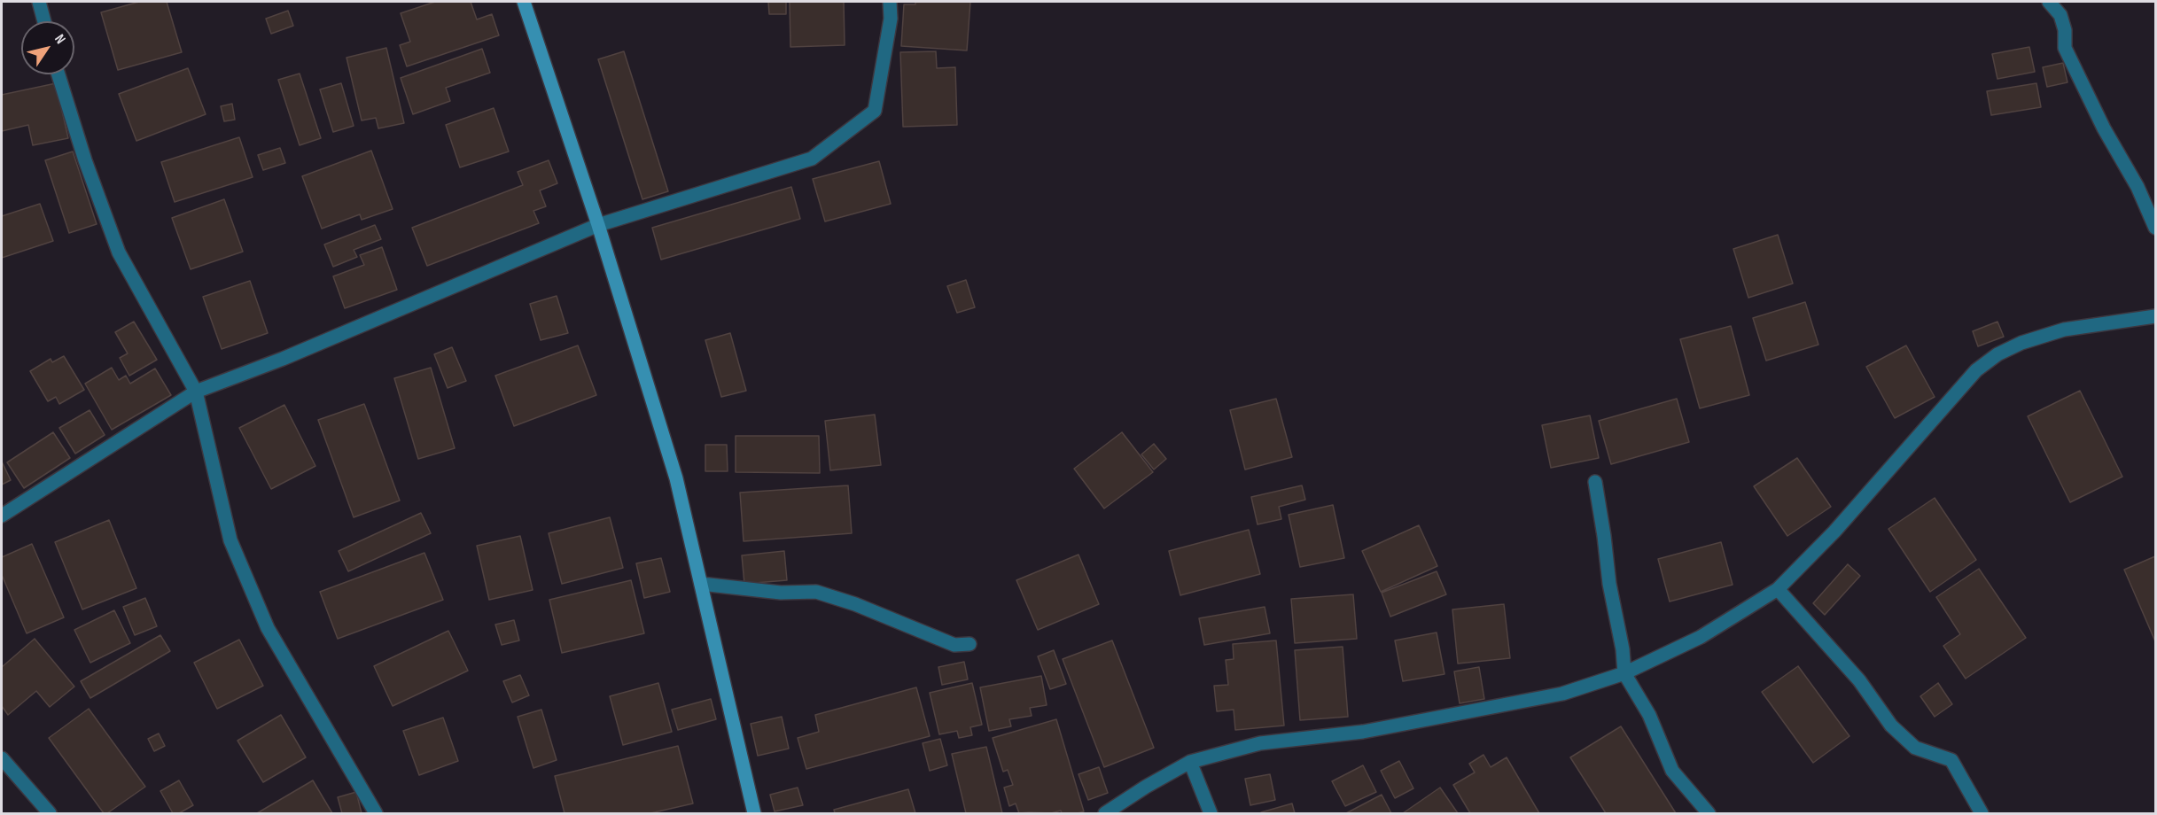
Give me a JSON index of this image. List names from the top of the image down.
{
  "north": "top right"
}
